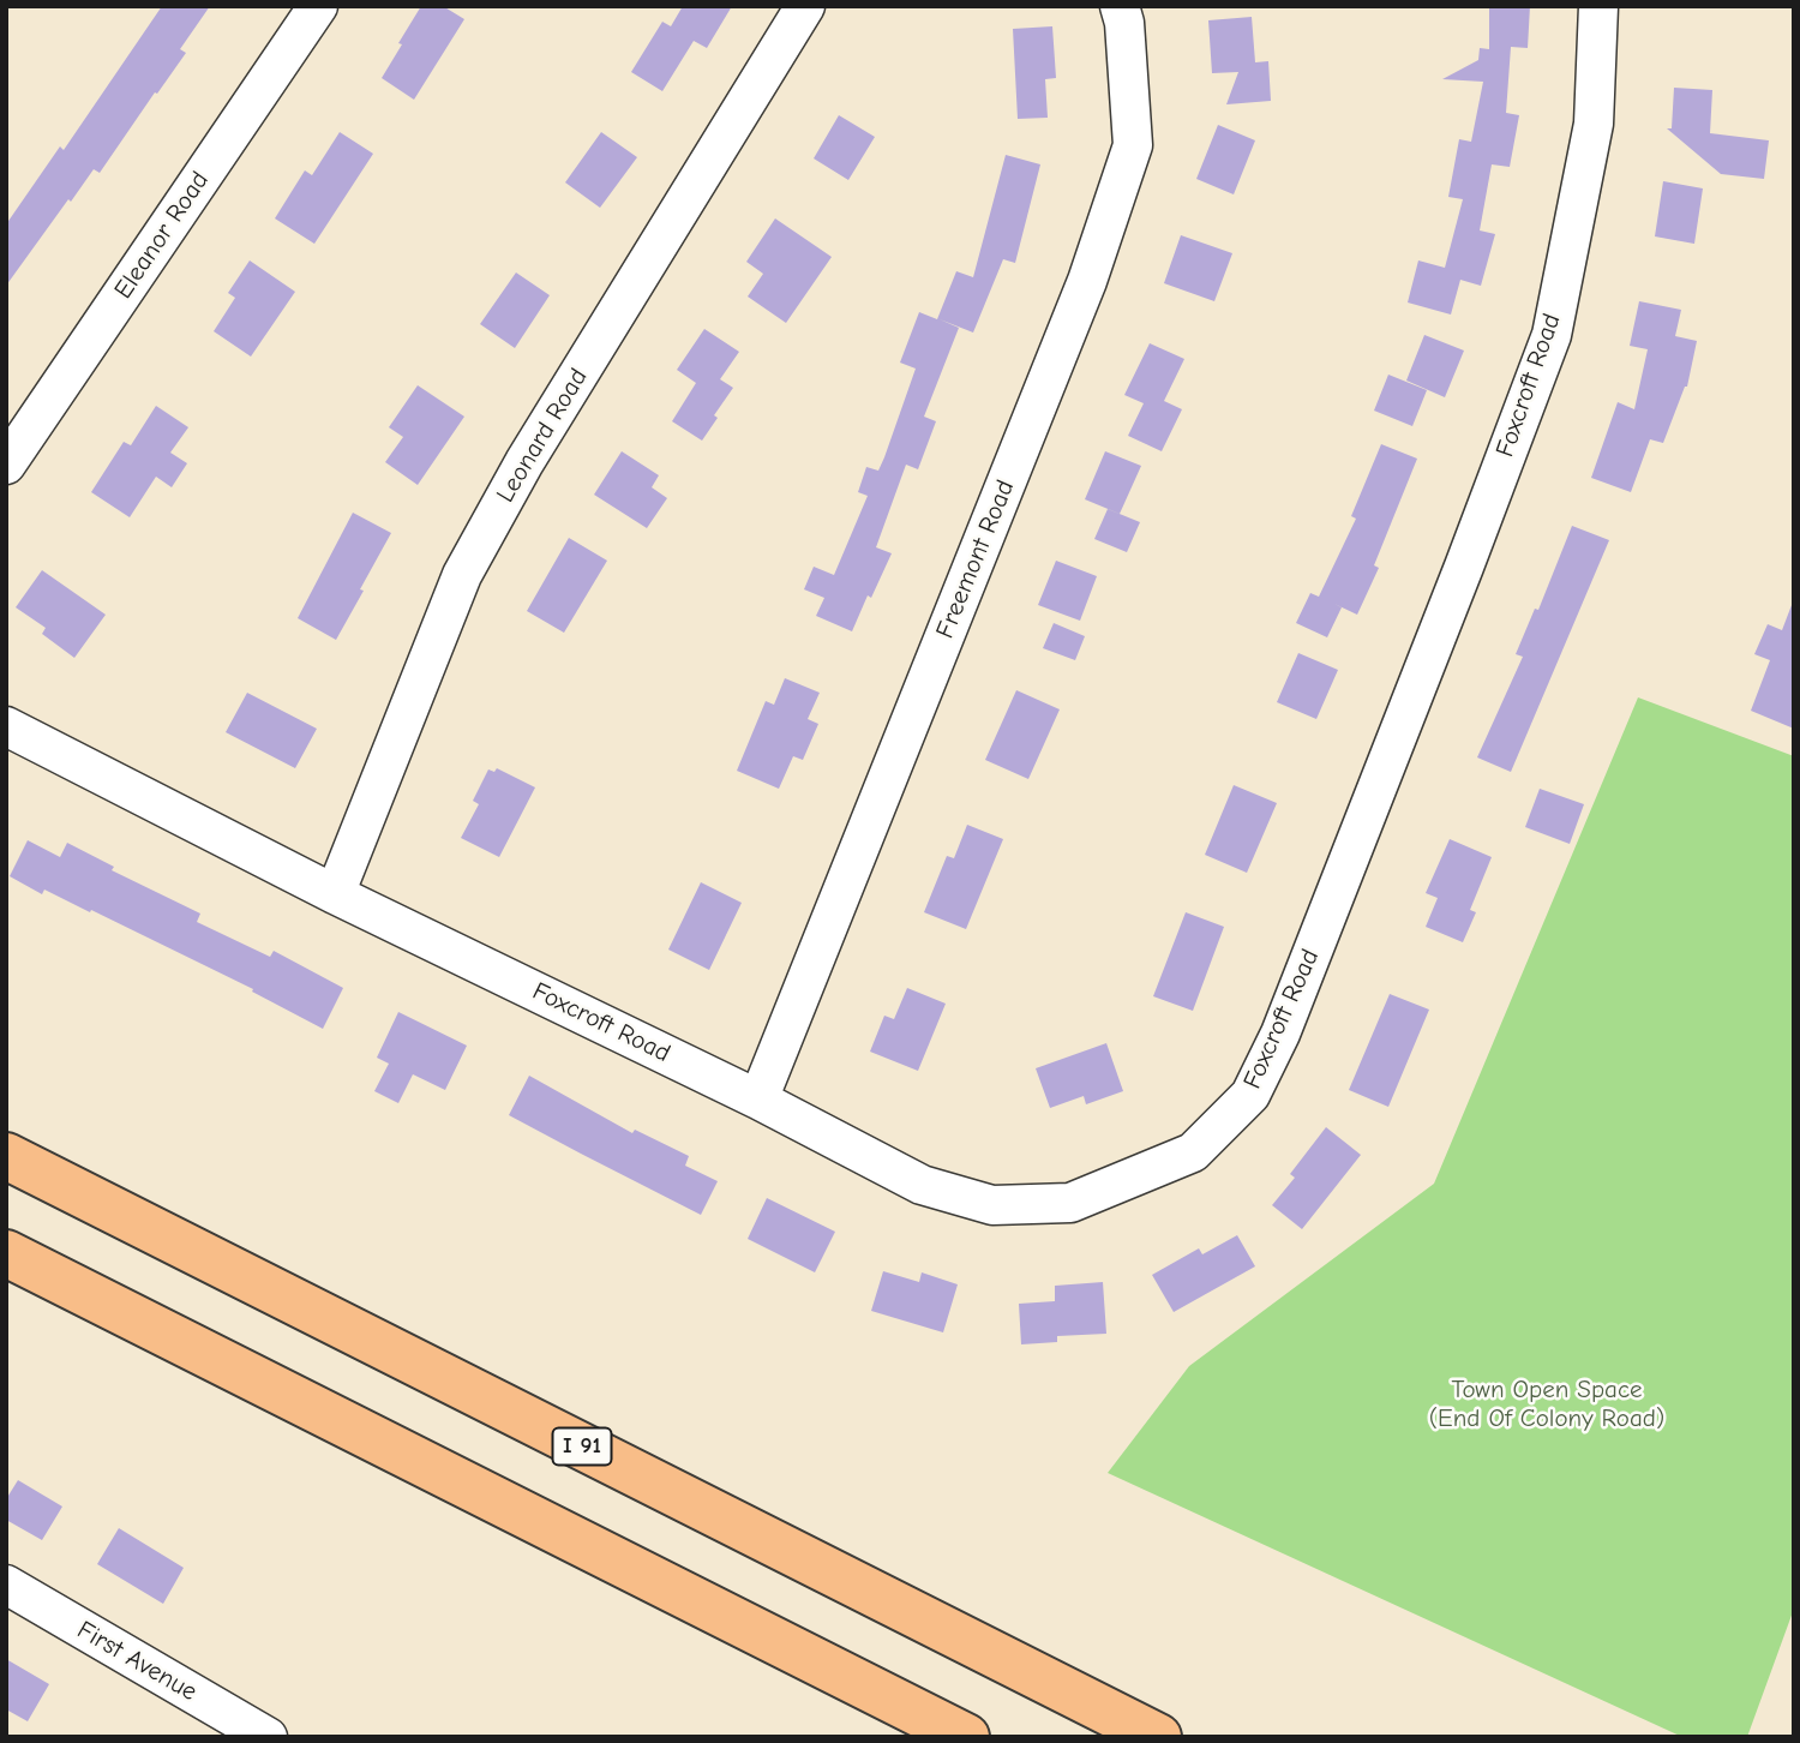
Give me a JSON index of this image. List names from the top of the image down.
{
  "streets": {
    "highway": ["I 91"],
    "street": [
      "Eleanor Road",
      "Foxcroft Road",
      "Leonard Road",
      "Freemont Road",
      "First Avenue"
    ]
  },
  "crossings": [
    ["Foxcroft Road", "Leonard Road"],
    ["Foxcroft Road", "Freemont Road"]
  ],
  "parks": ["Town Open Space (End Of Colony Road)"]
}
